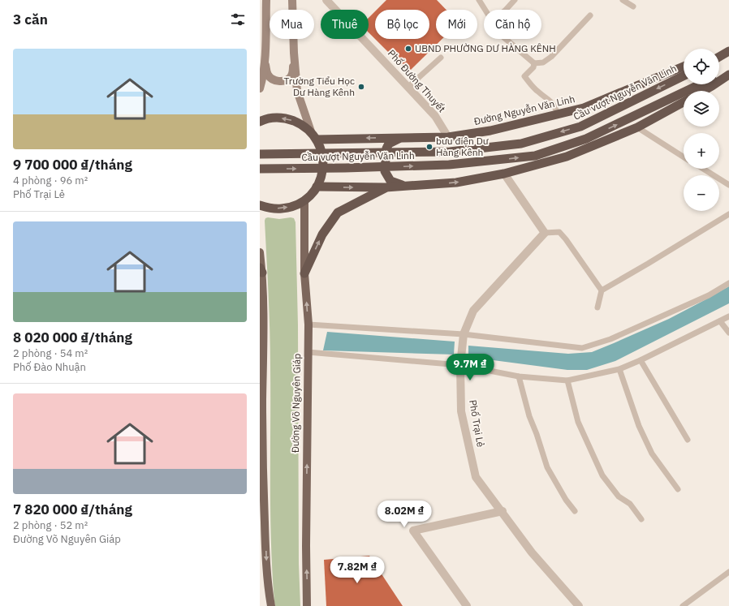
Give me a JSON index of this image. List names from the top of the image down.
{
  "streets": {
    "highway": ["Cầu vượt Nguyễn Văn Linh", "Đường Nguyễn Văn Linh"],
    "main road": ["Đường Võ Nguyên Giáp"],
    "street": ["Phố Đường Thuyết", "Phố Trại Lẻ"]
  },
  "crossings": [
    ["Phố Đường Thuyết", "Đường Nguyễn Văn Linh"]
  ],
  "places": ["UBND PHƯỜNG DƯ HÀNG KÊNH", "Trường Tiểu Học Dư Hàng Kênh", "bưu điện Dư Hàng Kênh"],
  "page": {
    "heading": "3 căn",
    "chip": [
      "Mua",
      "Thuê",
      "Bộ lọc",
      "Mới",
      "Căn hộ"
    ],
    "list": [
      {
        "name": "9 700 000 ₫/tháng",
        "note": "4 phòng · 96 m² · Phố Trại Lẻ"
      },
      {
        "name": "8 020 000 ₫/tháng",
        "note": "2 phòng · 54 m² · Phố Đào Nhuận"
      },
      {
        "name": "7 820 000 ₫/tháng",
        "note": "2 phòng · 52 m² · Đường Võ Nguyên Giáp"
      }
    ],
    "map_buttons": ["+", "−"],
    "price": ["9.7M ₫", "8.02M ₫", "7.82M ₫"]
  }
}
